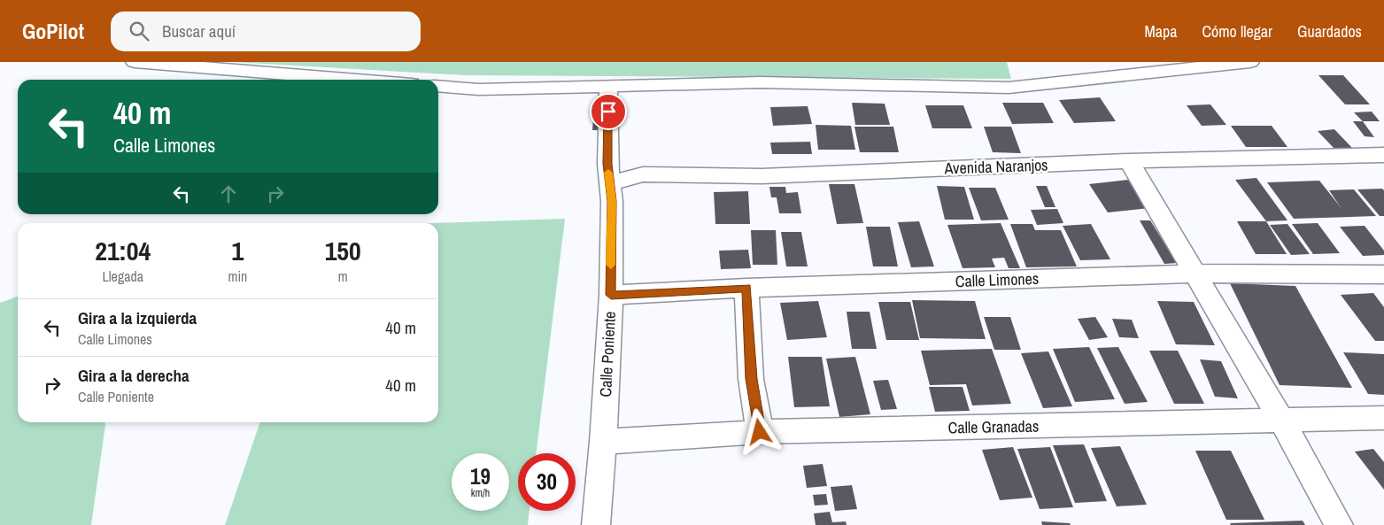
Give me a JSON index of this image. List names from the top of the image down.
{
  "streets": {
    "street": [
      "Avenida Naranjos",
      "Calle Limones",
      "Calle Poniente",
      "Calle Granadas"
    ]
  },
  "crossings": [
    ["Avenida Naranjos", "Calle Poniente"],
    ["Calle Limones", "Calle Poniente"],
    ["Calle Poniente", "Calle Granadas"]
  ],
  "page": {
    "header": "GoPilot",
    "search": "Buscar aquí",
    "nav": ["Mapa", "Cómo llegar", "Guardados"],
    "turn": ["40 m", "Calle Limones"],
    "eta": [
      "21:04",
      "Llegada",
      "1",
      "min",
      "150",
      "m"
    ],
    "list": [
      {
        "name": "Gira a la izquierda",
        "note": "Calle Limones",
        "value": "40 m"
      },
      {
        "name": "Gira a la derecha",
        "note": "Calle Poniente",
        "value": "40 m"
      }
    ],
    "speed": "19 km/h",
    "limit": "30"
  }
}
